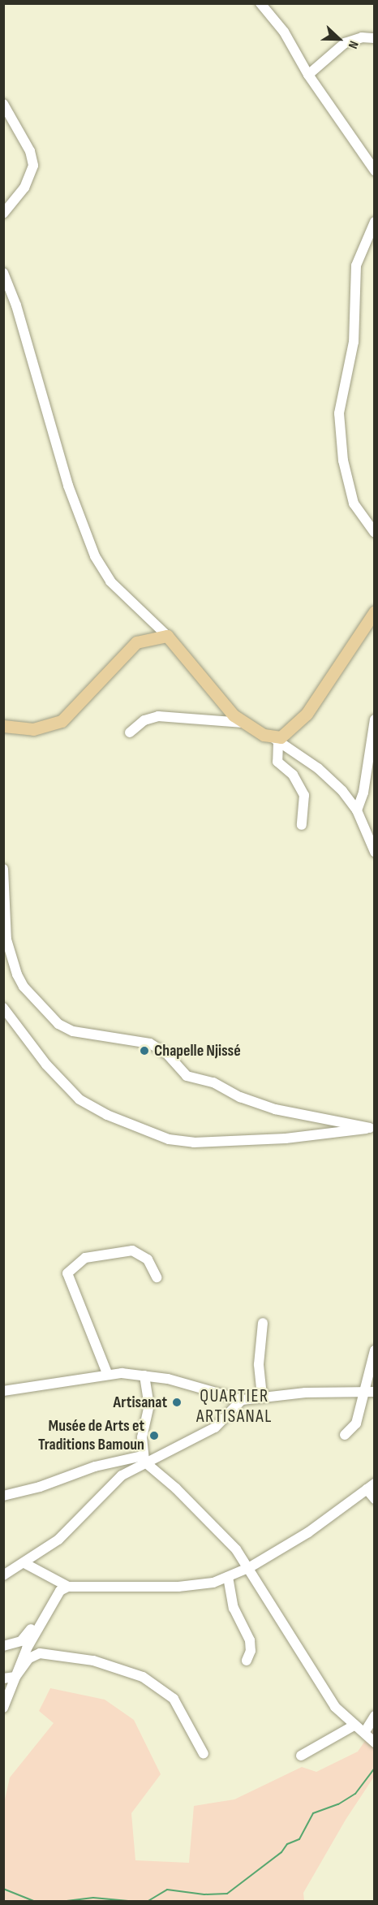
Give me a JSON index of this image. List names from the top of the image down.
{
  "districts": ["QUARTIER ARTISANAL"],
  "places": ["Chapelle Njissé", "Artisanat", "Musée de Arts et Traditions Bamoun"],
  "north": "right"
}
